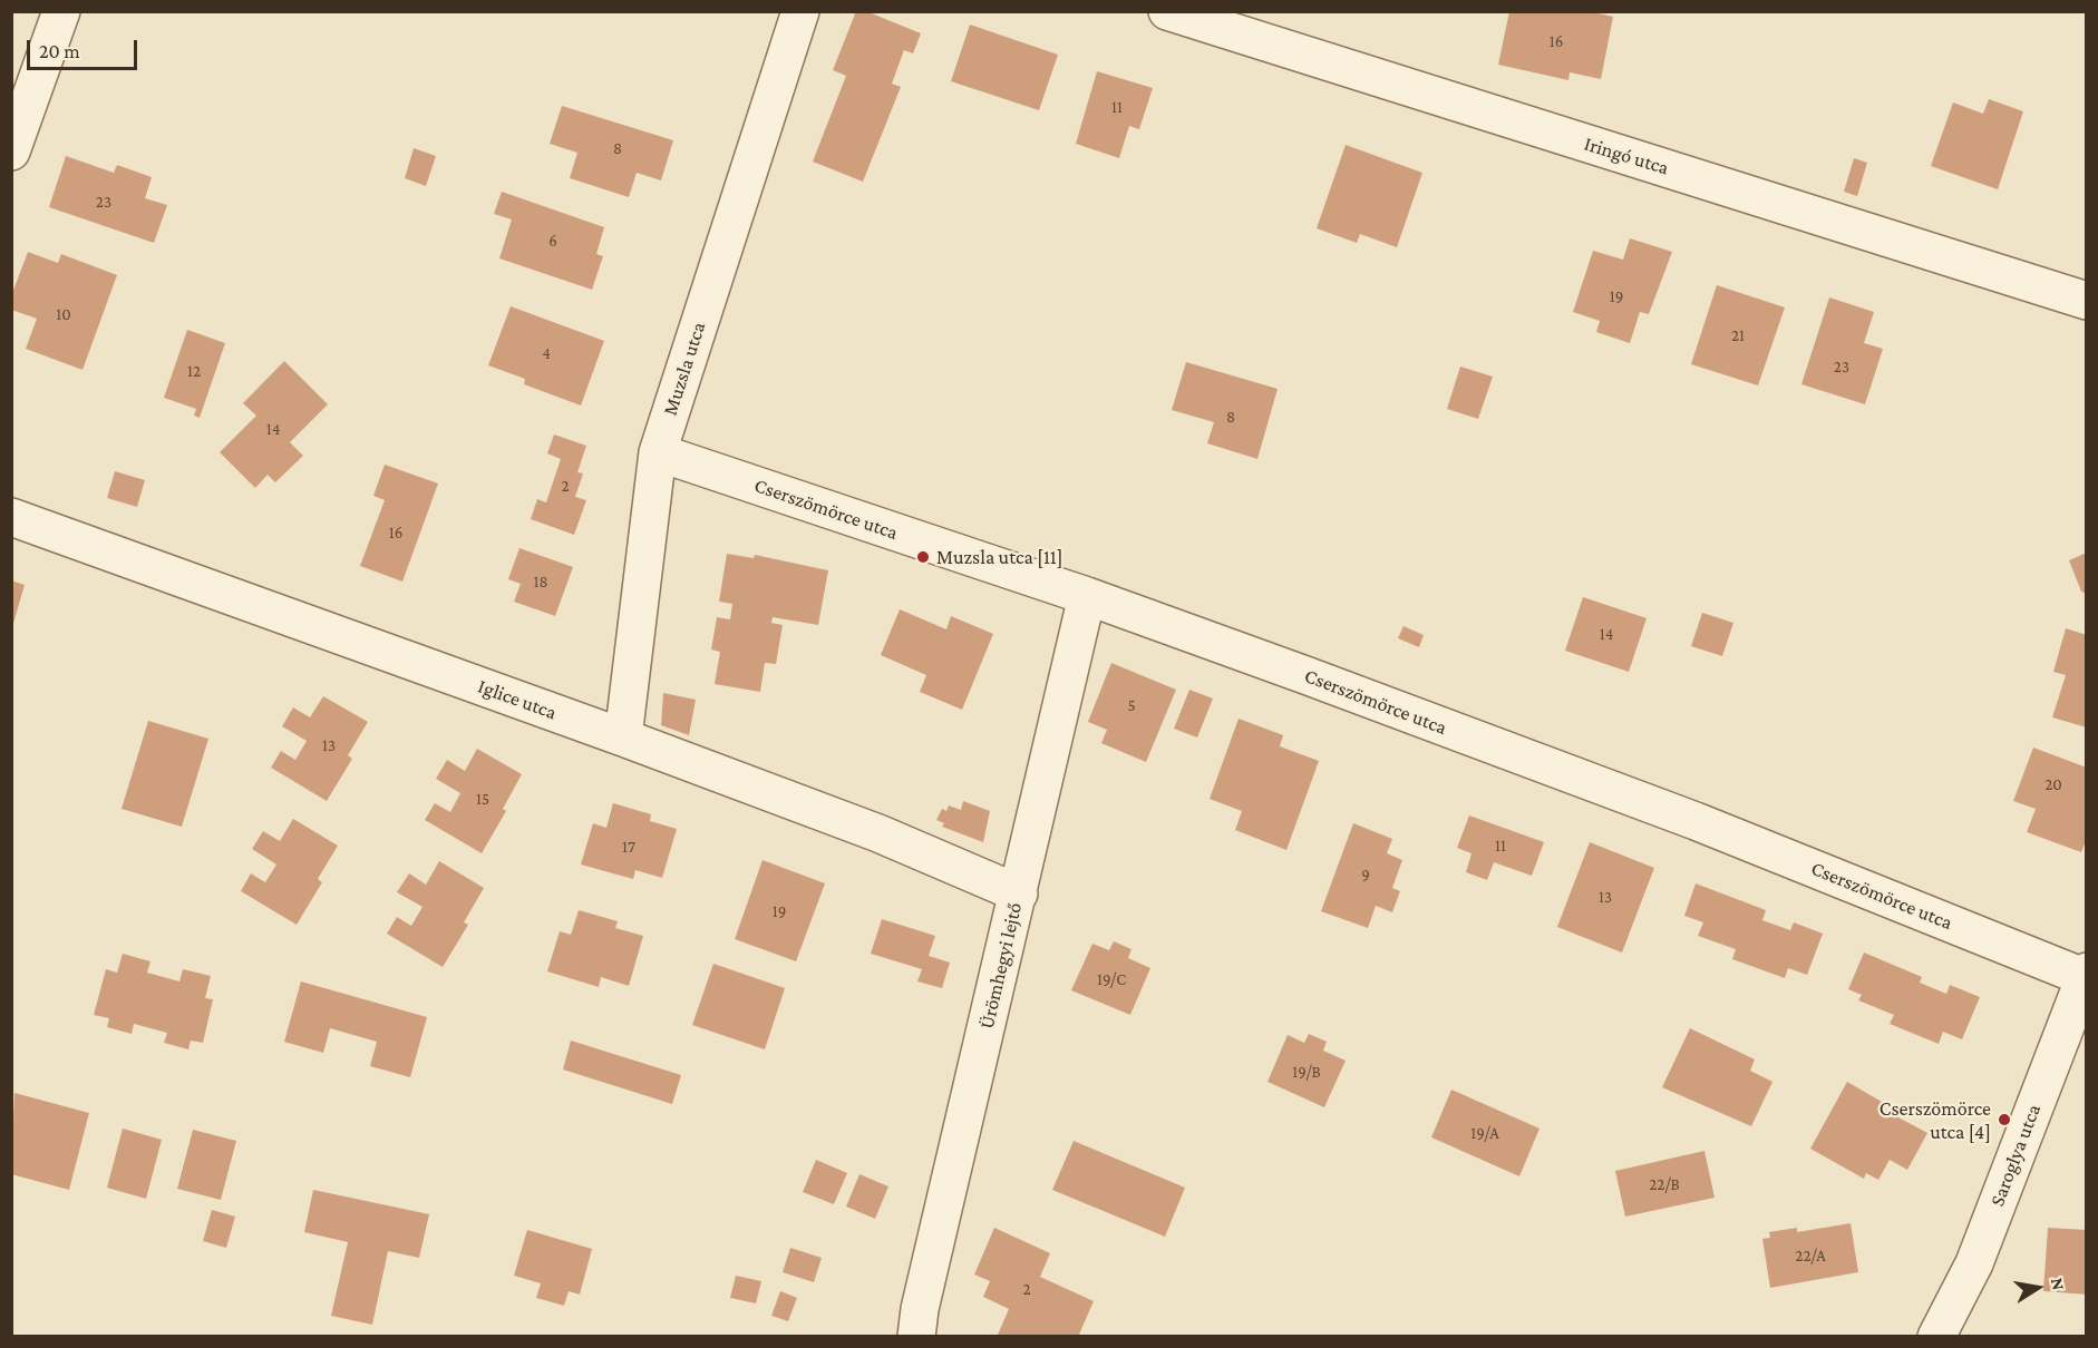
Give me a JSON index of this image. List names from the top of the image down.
{
  "streets": {
    "street": [
      "Iringó utca",
      "Muzsla utca",
      "Cserszömörce utca",
      "Iglice utca",
      "Ürömhegyi lejtő",
      "Saroglya utca"
    ]
  },
  "crossings": [
    ["Muzsla utca", "Cserszömörce utca"],
    ["Muzsla utca", "Iglice utca"],
    ["Cserszömörce utca", "Ürömhegyi lejtő"],
    ["Cserszömörce utca", "Saroglya utca"],
    ["Iglice utca", "Ürömhegyi lejtő"]
  ],
  "places": ["Muzsla utca [11]", "Cserszömörce utca [4]"],
  "house_numbers": [
    "16",
    "11",
    "8",
    "23",
    "6",
    "19",
    "10",
    "21",
    "4",
    "23",
    "12",
    "8",
    "14",
    "2",
    "16",
    "18",
    "14",
    "5",
    "13",
    "20",
    "15",
    "11",
    "17",
    "9",
    "13",
    "19",
    "19/C",
    "19/B",
    "19/A",
    "22/B",
    "22/A",
    "2"
  ],
  "scale_bar": "20 m",
  "north": "right"
}
